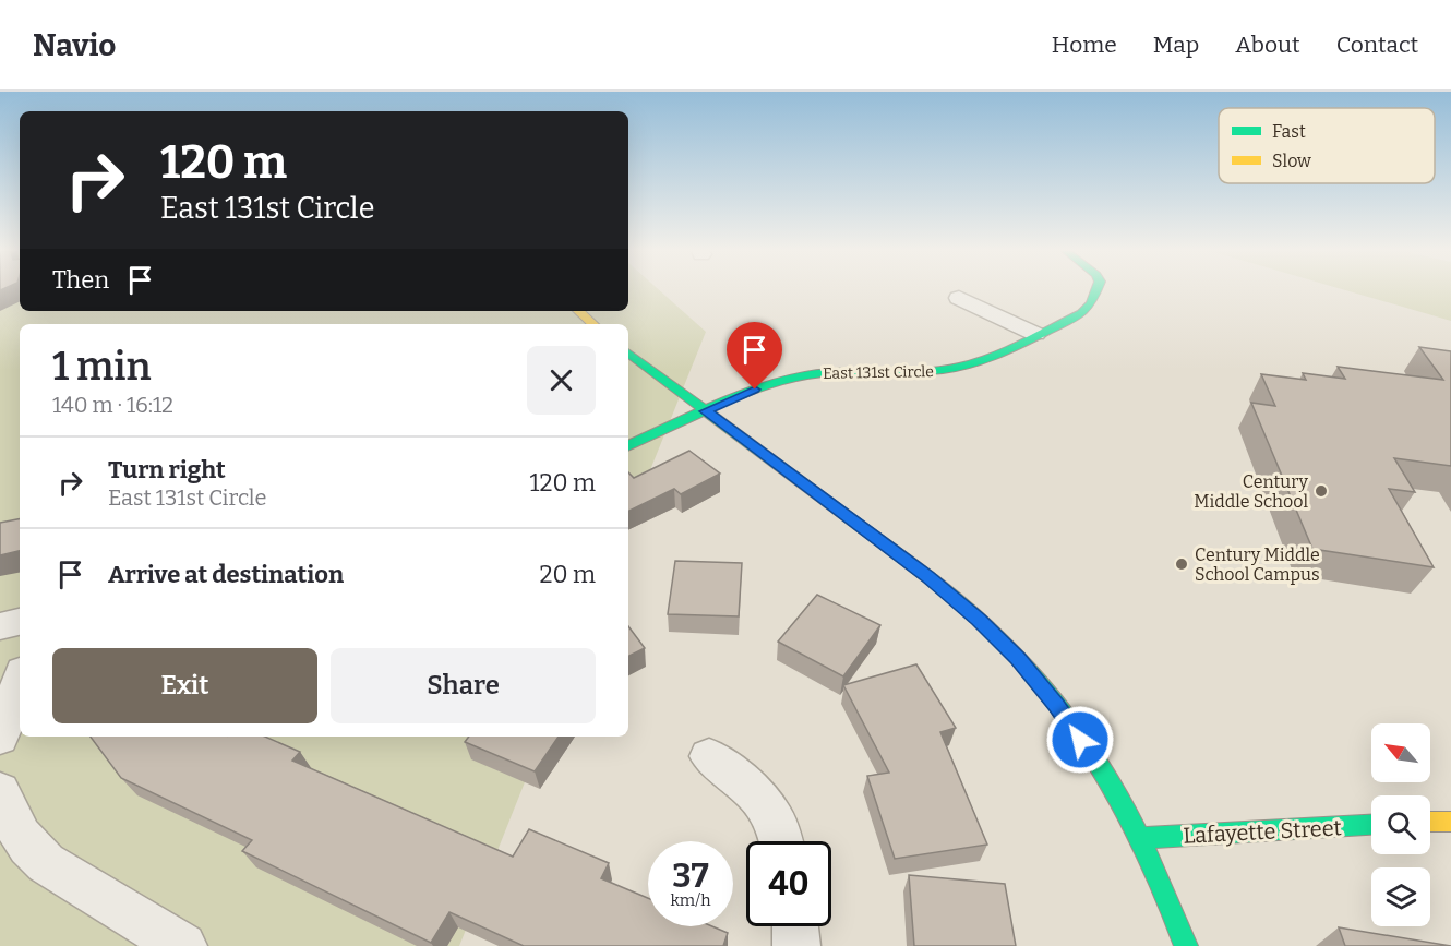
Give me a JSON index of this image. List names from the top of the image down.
{
  "streets": {
    "street": ["East 131st Circle", "Lafayette Street"]
  },
  "places": ["Century Middle School", "Century Middle School Campus"],
  "legend": ["Fast", "Slow"],
  "north": "top left",
  "page": {
    "header": "Navio",
    "nav": [
      "Home",
      "Map",
      "About",
      "Contact"
    ],
    "turn": ["120 m", "East 131st Circle"],
    "then": "Then",
    "heading": ["1 min", "140 m · 16:12"],
    "list": [
      {
        "name": "Turn right",
        "note": "East 131st Circle",
        "value": "120 m"
      },
      {
        "name": "Arrive at destination",
        "value": "20 m"
      }
    ],
    "buttons": ["Exit", "Share"],
    "speed": "37 km/h",
    "limit": "40"
  }
}
